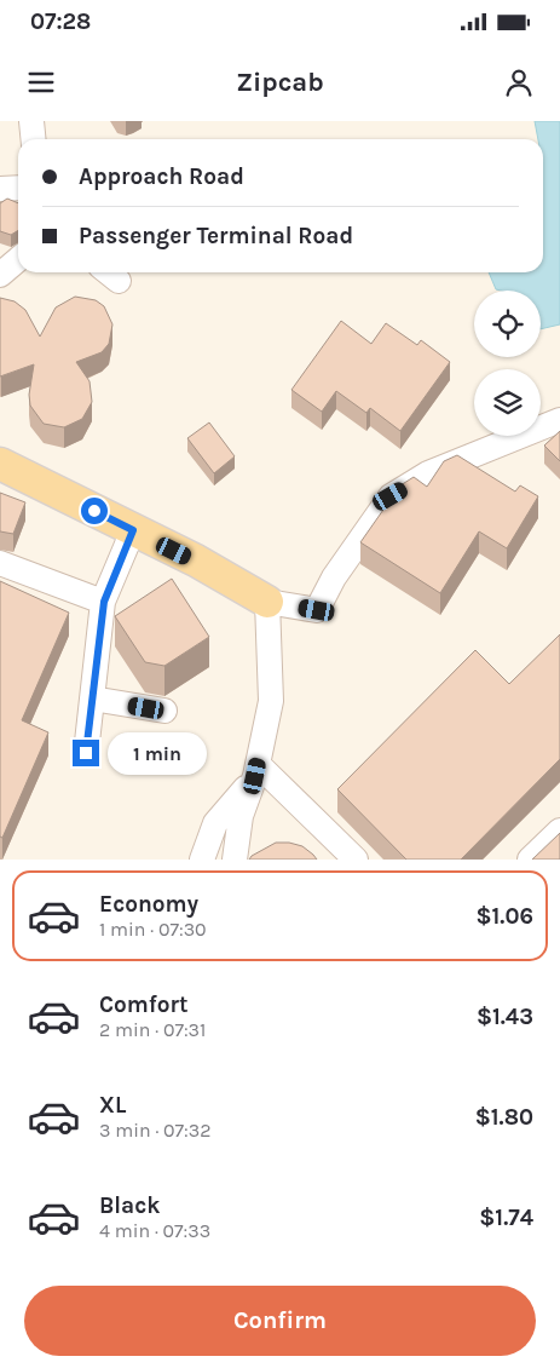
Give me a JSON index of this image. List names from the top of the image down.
{
  "page": {
    "status": "07:28",
    "header": "Zipcab",
    "banner": ["Approach Road", "Passenger Terminal Road"],
    "bubble": "1 min",
    "list": [
      {
        "name": "Economy",
        "note": "1 min · 07:30",
        "value": "$1.06"
      },
      {
        "name": "Comfort",
        "note": "2 min · 07:31",
        "value": "$1.43"
      },
      {
        "name": "XL",
        "note": "3 min · 07:32",
        "value": "$1.80"
      },
      {
        "name": "Black",
        "note": "4 min · 07:33",
        "value": "$1.74"
      }
    ],
    "buttons": "Confirm"
  }
}
